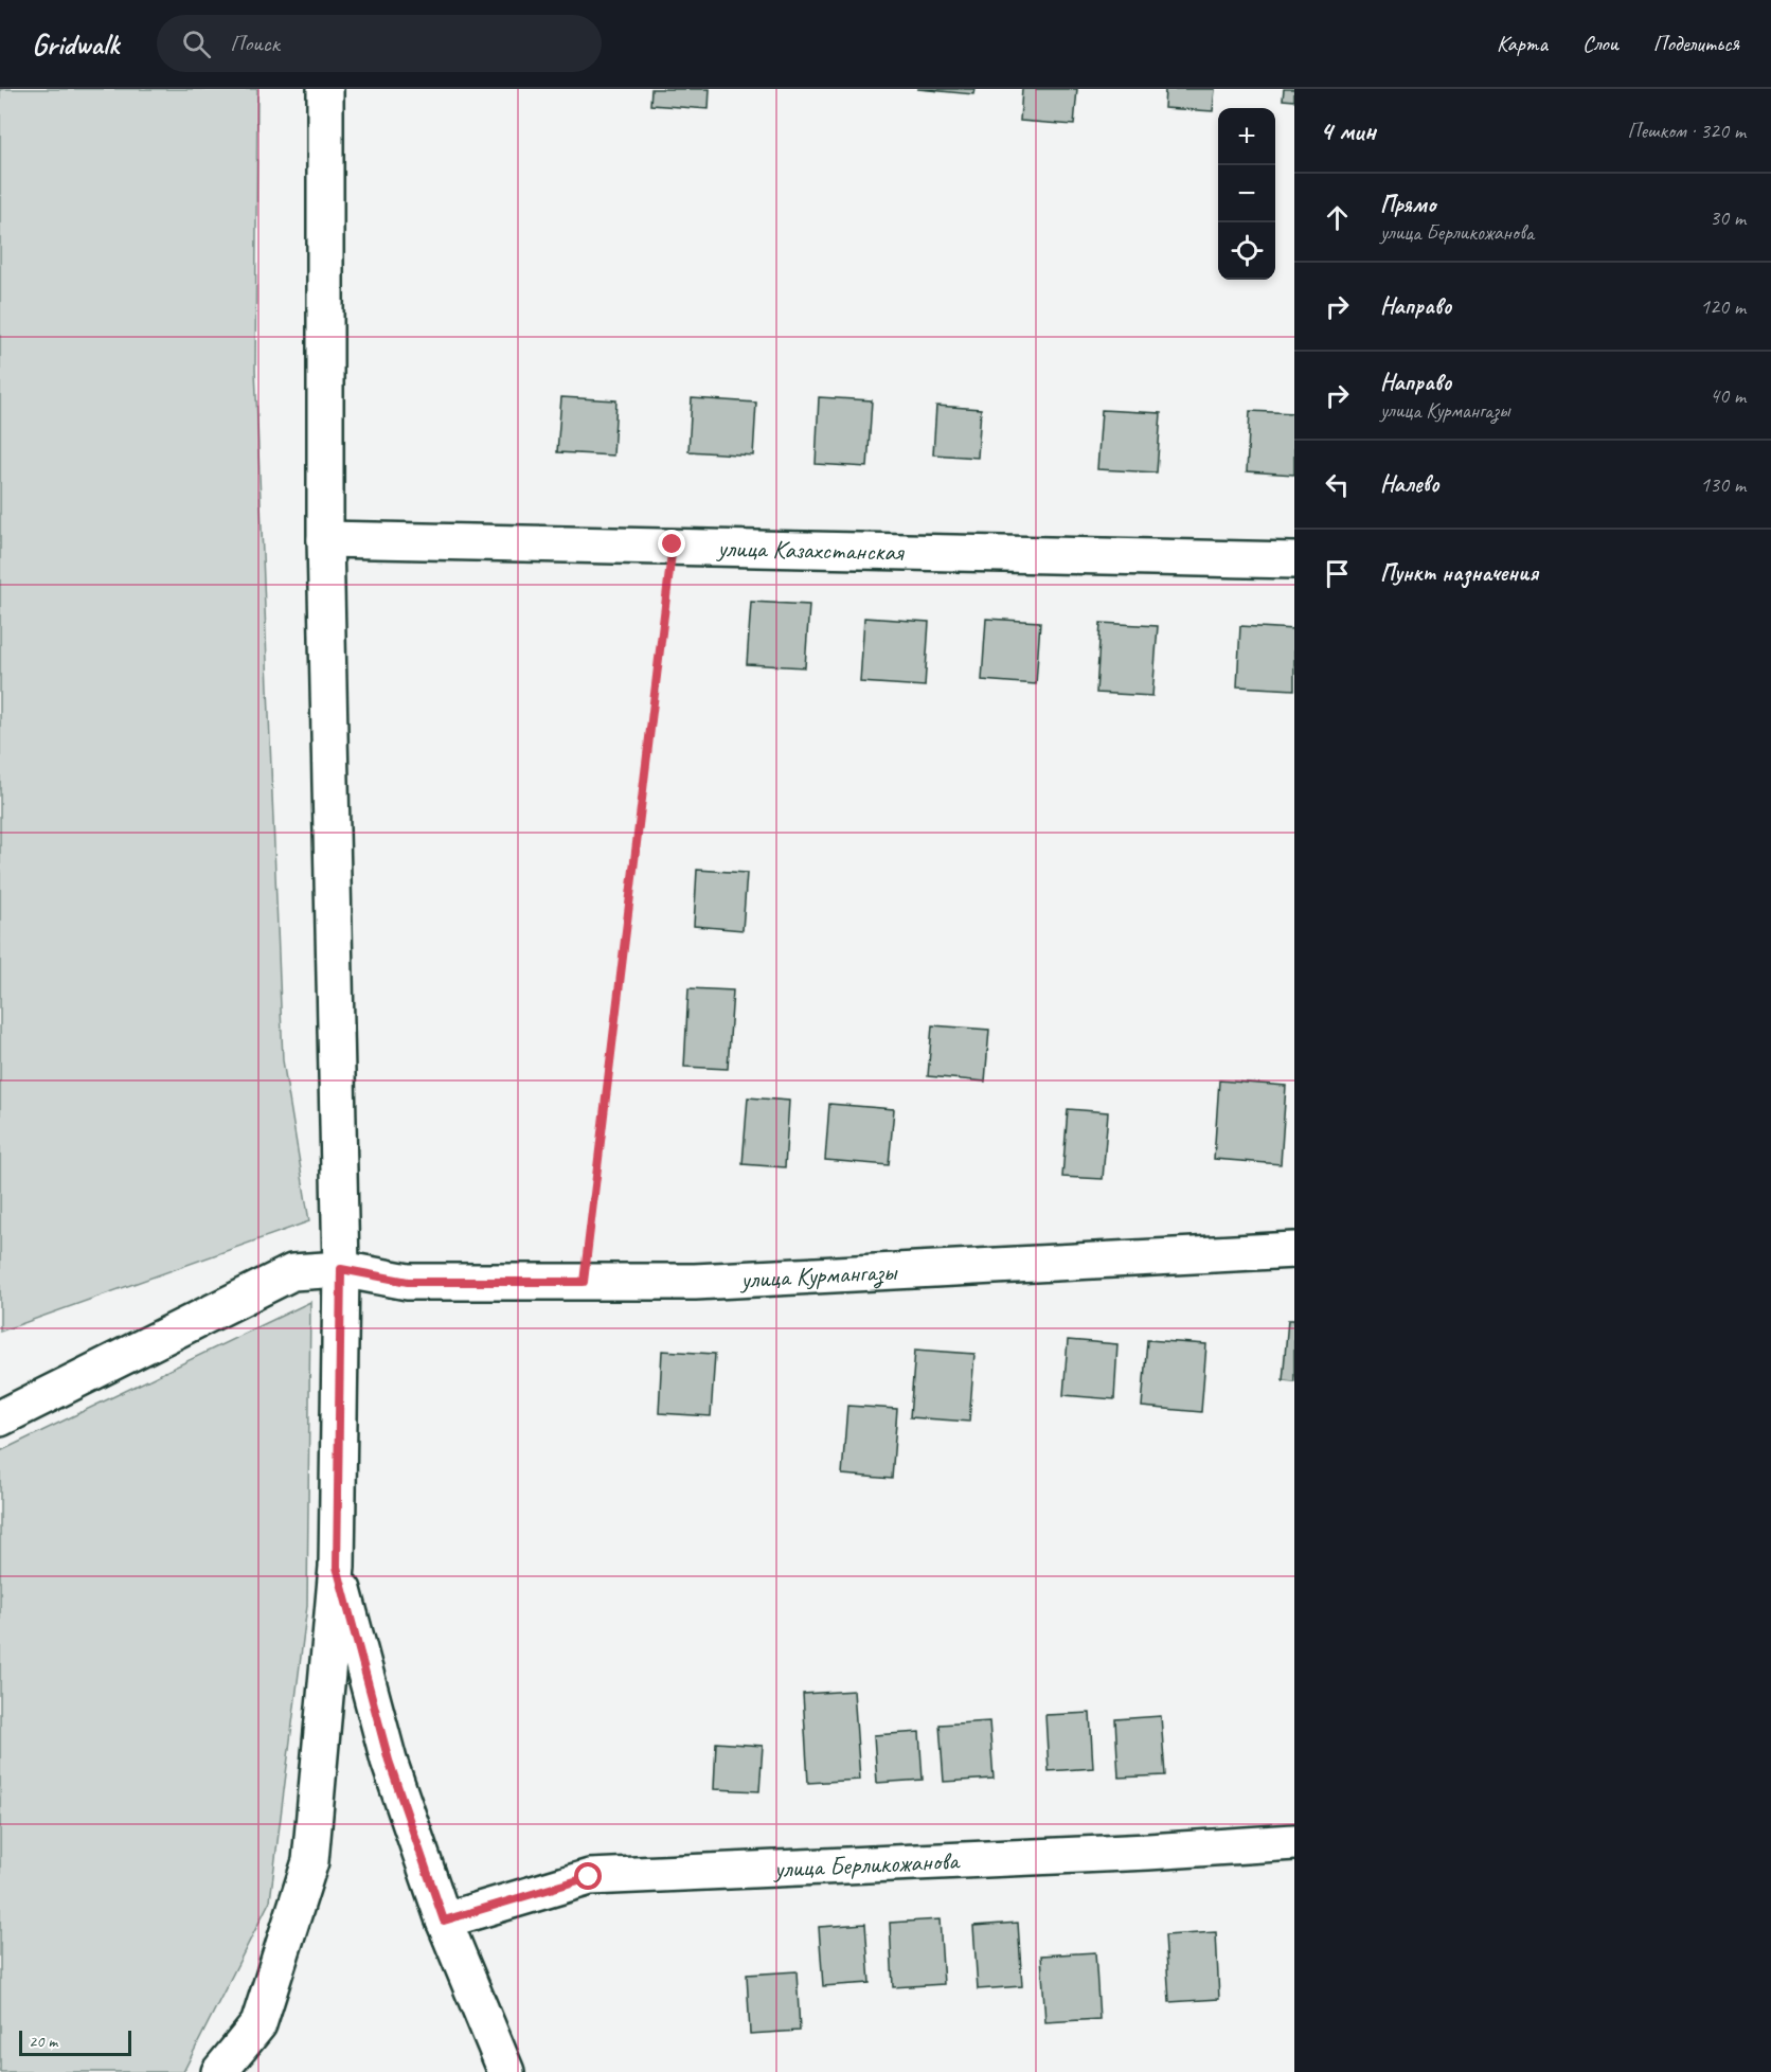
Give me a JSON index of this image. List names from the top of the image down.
{
  "streets": {
    "main road": ["улица Казахстанская", "улица Курмангазы", "улица Берликожанова"]
  },
  "scale_bar": "20 m",
  "page": {
    "header": "Gridwalk",
    "search": "Поиск",
    "nav": ["Карта", "Слои", "Поделиться"],
    "heading": ["4 мин", "Пешком · 320 m"],
    "map_buttons": ["+", "−"],
    "list": [
      ["Прямо", "улица Берликожанова", "30 m"],
      ["Направо", "120 m"],
      ["Направо", "улица Курмангазы", "40 m"],
      ["Налево", "130 m"],
      "Пункт назначения"
    ],
    "scale": "20 m"
  }
}
